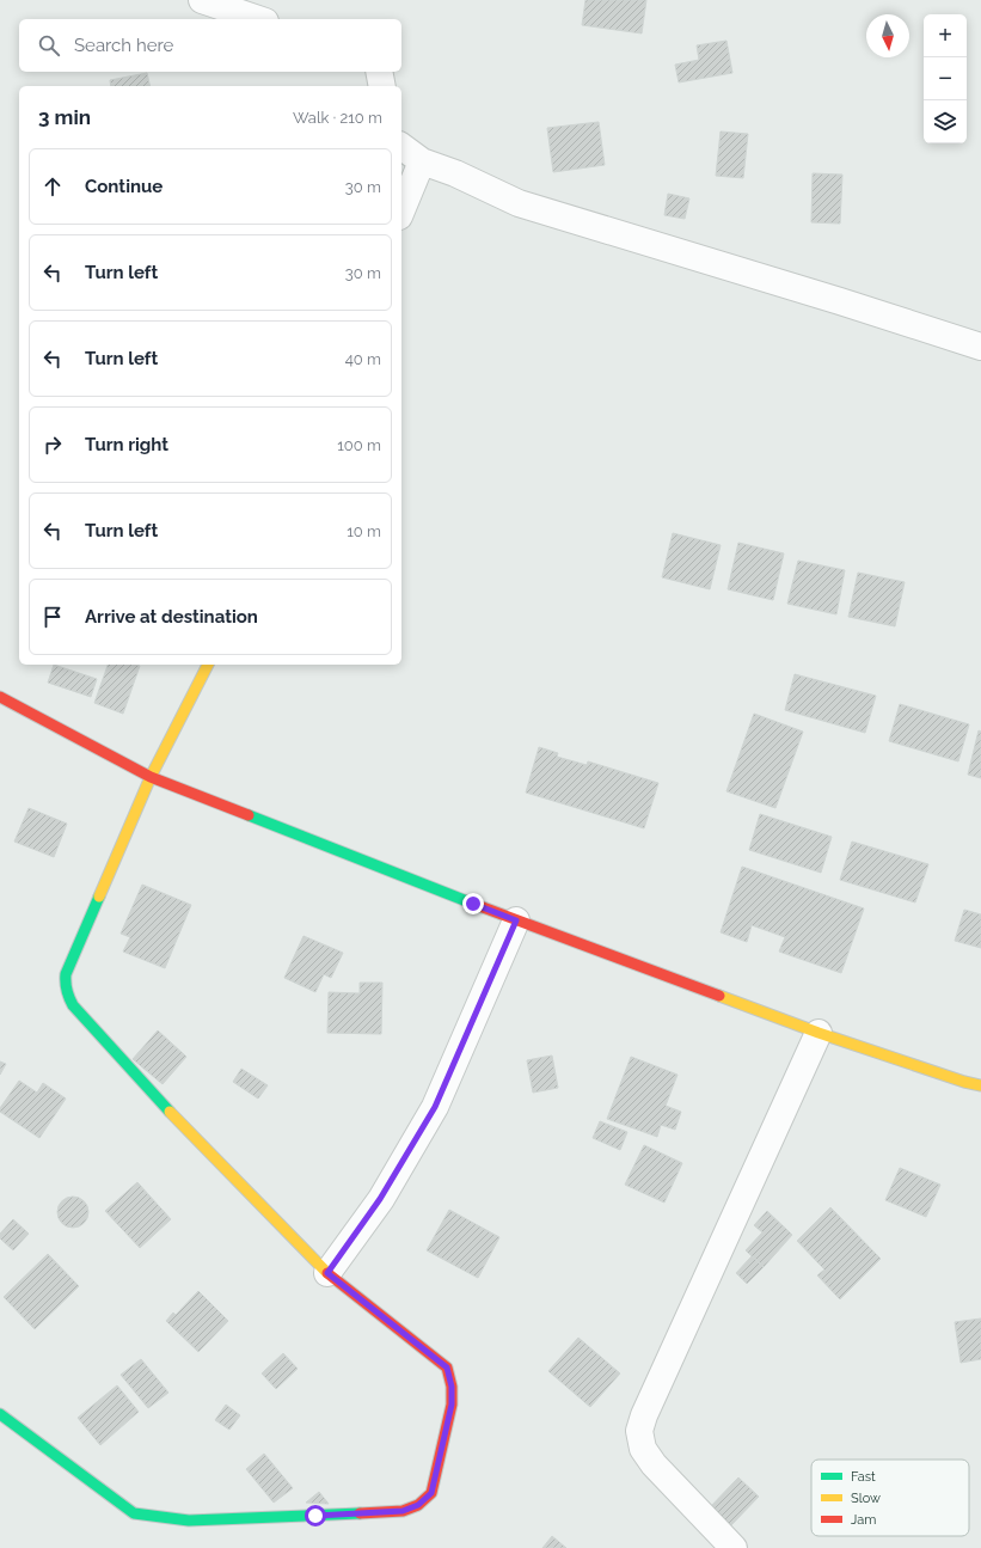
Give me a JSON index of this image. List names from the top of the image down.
{
  "legend": ["Fast", "Slow", "Jam"],
  "north": "bottom",
  "page": {
    "map_buttons": ["+", "−"],
    "search": "Search here",
    "heading": ["3 min", "Walk · 210 m"],
    "list": [
      ["Continue", "30 m"],
      ["Turn left", "30 m"],
      ["Turn left", "40 m"],
      ["Turn right", "100 m"],
      ["Turn left", "10 m"],
      "Arrive at destination"
    ]
  }
}
